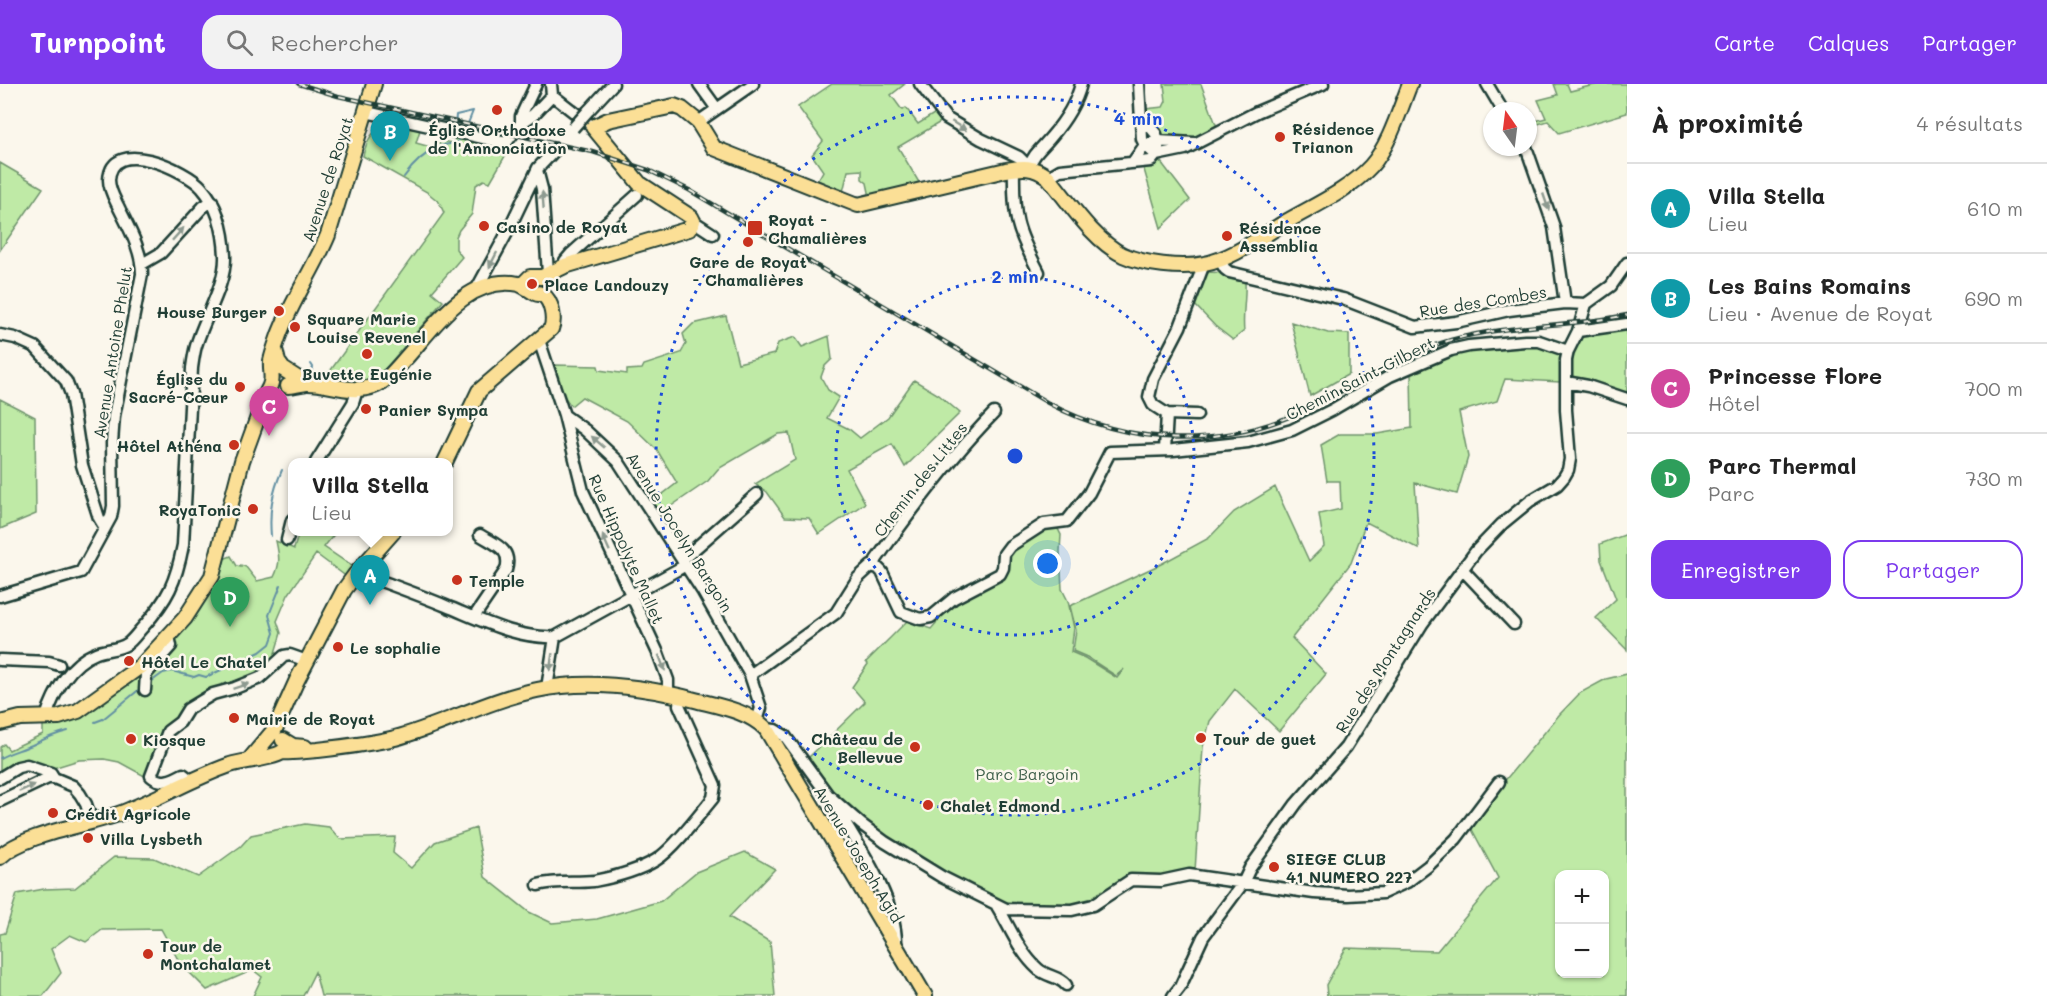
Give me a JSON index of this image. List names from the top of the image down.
{
  "streets": {
    "main road": ["Avenue de Royat", "Avenue Joseph Agid"],
    "street": [
      "Rue des Combes",
      "Avenue Antoine Phelut",
      "Chemin Saint-Gilbert",
      "Chemin des Littes",
      "Avenue Jocelyn Bargoin",
      "Rue Hippolyte Mallet",
      "Rue des Montagnards"
    ]
  },
  "crossings": [
    ["Rue des Combes", "Rue des Montagnards"],
    ["Chemin Saint-Gilbert", "Chemin des Littes"],
    ["Chemin Saint-Gilbert", "Rue des Montagnards"],
    ["Avenue Jocelyn Bargoin", "Rue Hippolyte Mallet"],
    ["Avenue Jocelyn Bargoin", "Avenue Joseph Agid"]
  ],
  "one_way": ["Avenue Jocelyn Bargoin"],
  "parks": ["Parc Bargoin"],
  "places": {
    "other": [
      "Église Orthodoxe de l'Annonciation",
      "Résidence Trianon",
      "Casino de Royat",
      "Résidence Assemblia",
      "Gare de Royat - Chamalières",
      "Place Landouzy",
      "House Burger",
      "Square Marie Louise Revenel",
      "Buvette Eugénie",
      "Église du Sacré-Cœur",
      "Panier Sympa",
      "Hôtel Athéna",
      "RoyaTonic",
      "Temple",
      "Le sophalie",
      "Hôtel Le Chatel",
      "Mairie de Royat",
      "Tour de guet",
      "Kiosque",
      "Château de Bellevue",
      "Chalet Edmond",
      "Crédit Agricole",
      "Villa Lysbeth",
      "SIEGE CLUB 41 NUMERO 227",
      "Tour de Montchalamet"
    ],
    "transit": ["Royat - Chamalières"]
  },
  "north": "top",
  "page": {
    "header": "Turnpoint",
    "search": "Rechercher",
    "nav": ["Carte", "Calques", "Partager"],
    "heading": ["À proximité", "4 résultats"],
    "pins": [
      "B",
      "C",
      "A",
      "D"
    ],
    "list": [
      {
        "mark": "A",
        "name": "Villa Stella",
        "note": "Lieu",
        "value": "610 m"
      },
      {
        "mark": "B",
        "name": "Les Bains Romains",
        "note": "Lieu · Avenue de Royat",
        "value": "690 m"
      },
      {
        "mark": "C",
        "name": "Princesse Flore",
        "note": "Hôtel",
        "value": "700 m"
      },
      {
        "mark": "D",
        "name": "Parc Thermal",
        "note": "Parc",
        "value": "730 m"
      }
    ],
    "popup": ["Villa Stella", "Lieu"],
    "buttons": ["Enregistrer", "Partager"],
    "map_buttons": ["+", "−"]
  },
  "rings": ["4 min", "2 min"]
}
